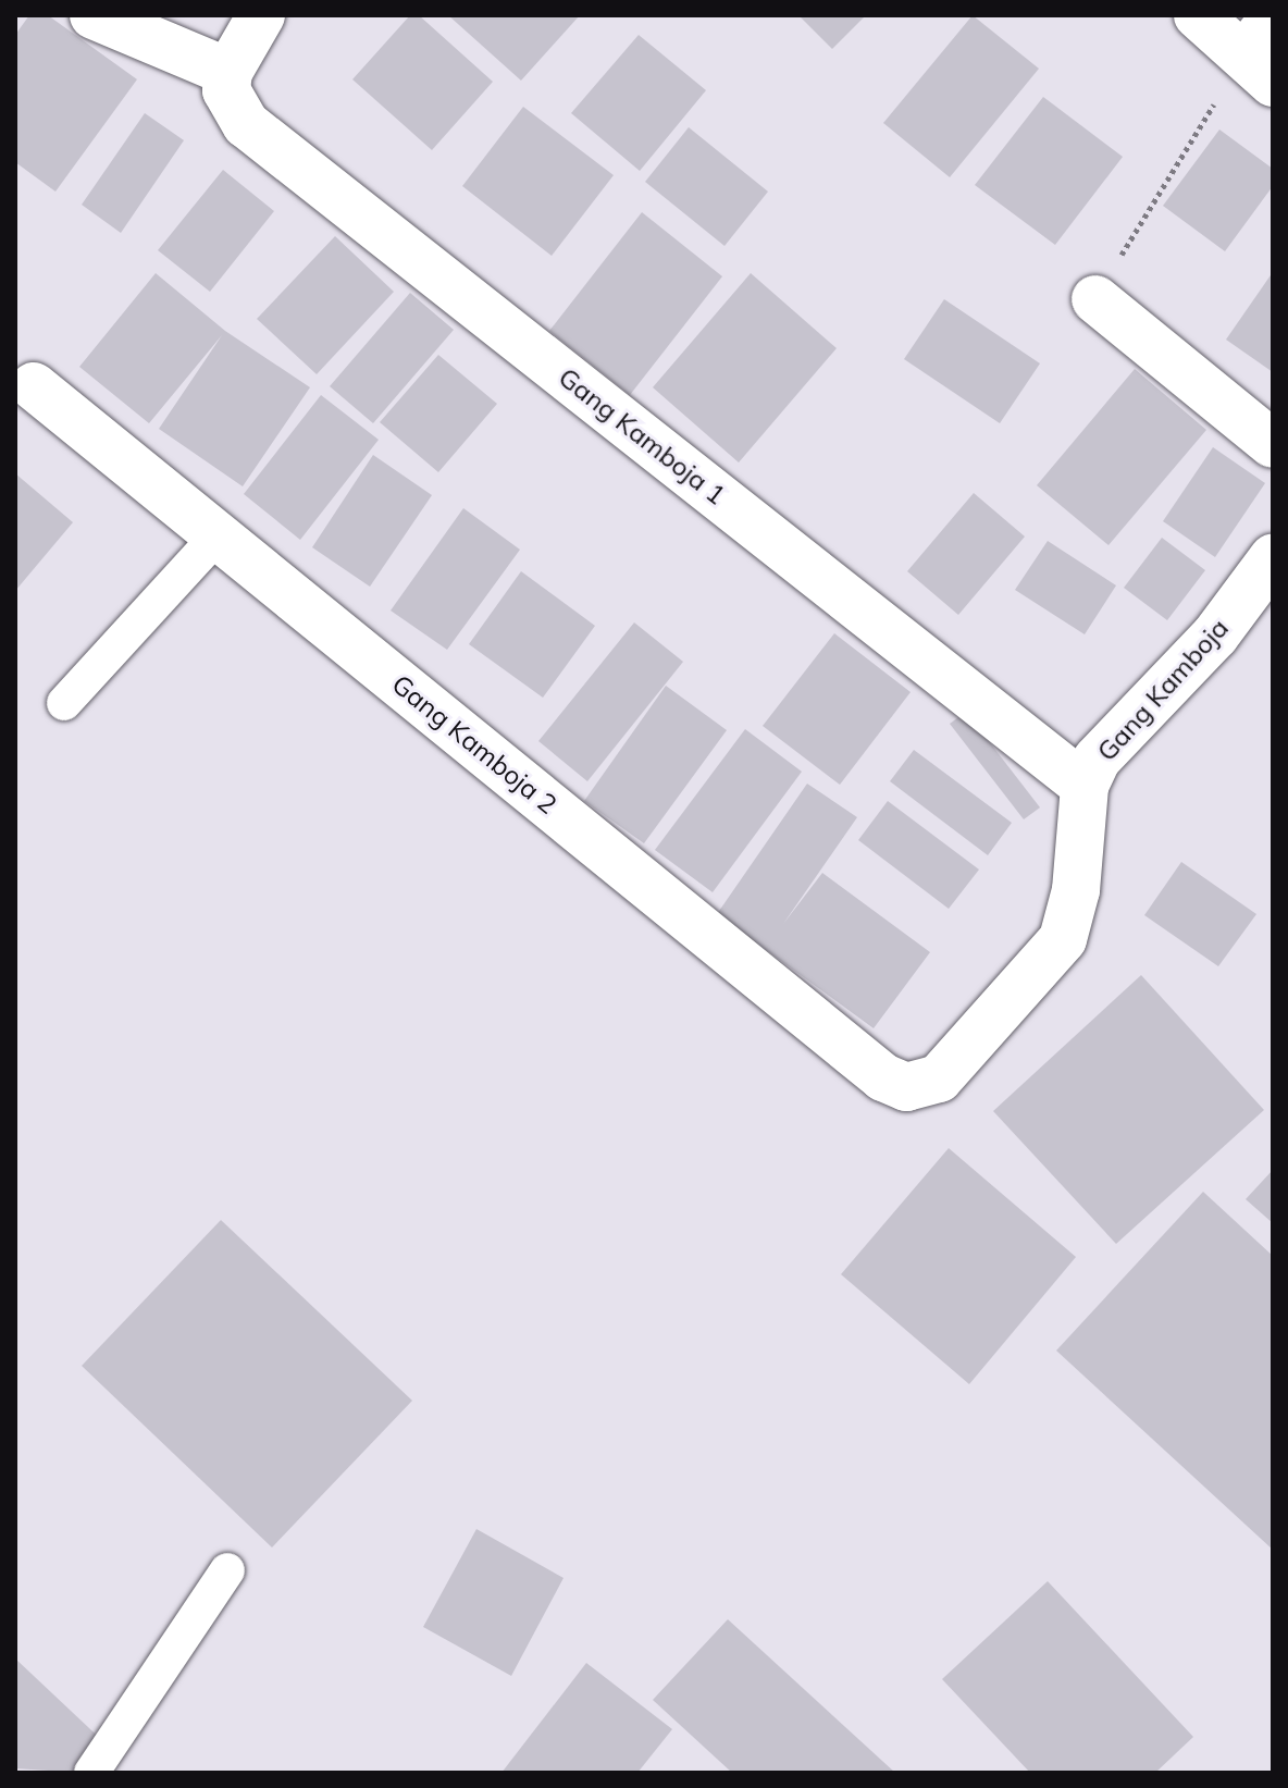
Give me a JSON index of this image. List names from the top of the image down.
{
  "streets": {
    "street": ["Gang Kamboja 1", "Gang Kamboja", "Gang Kamboja 2"]
  },
  "crossings": [
    ["Gang Kamboja 1", "Gang Kamboja"],
    ["Gang Kamboja", "Gang Kamboja 2"]
  ]
}
